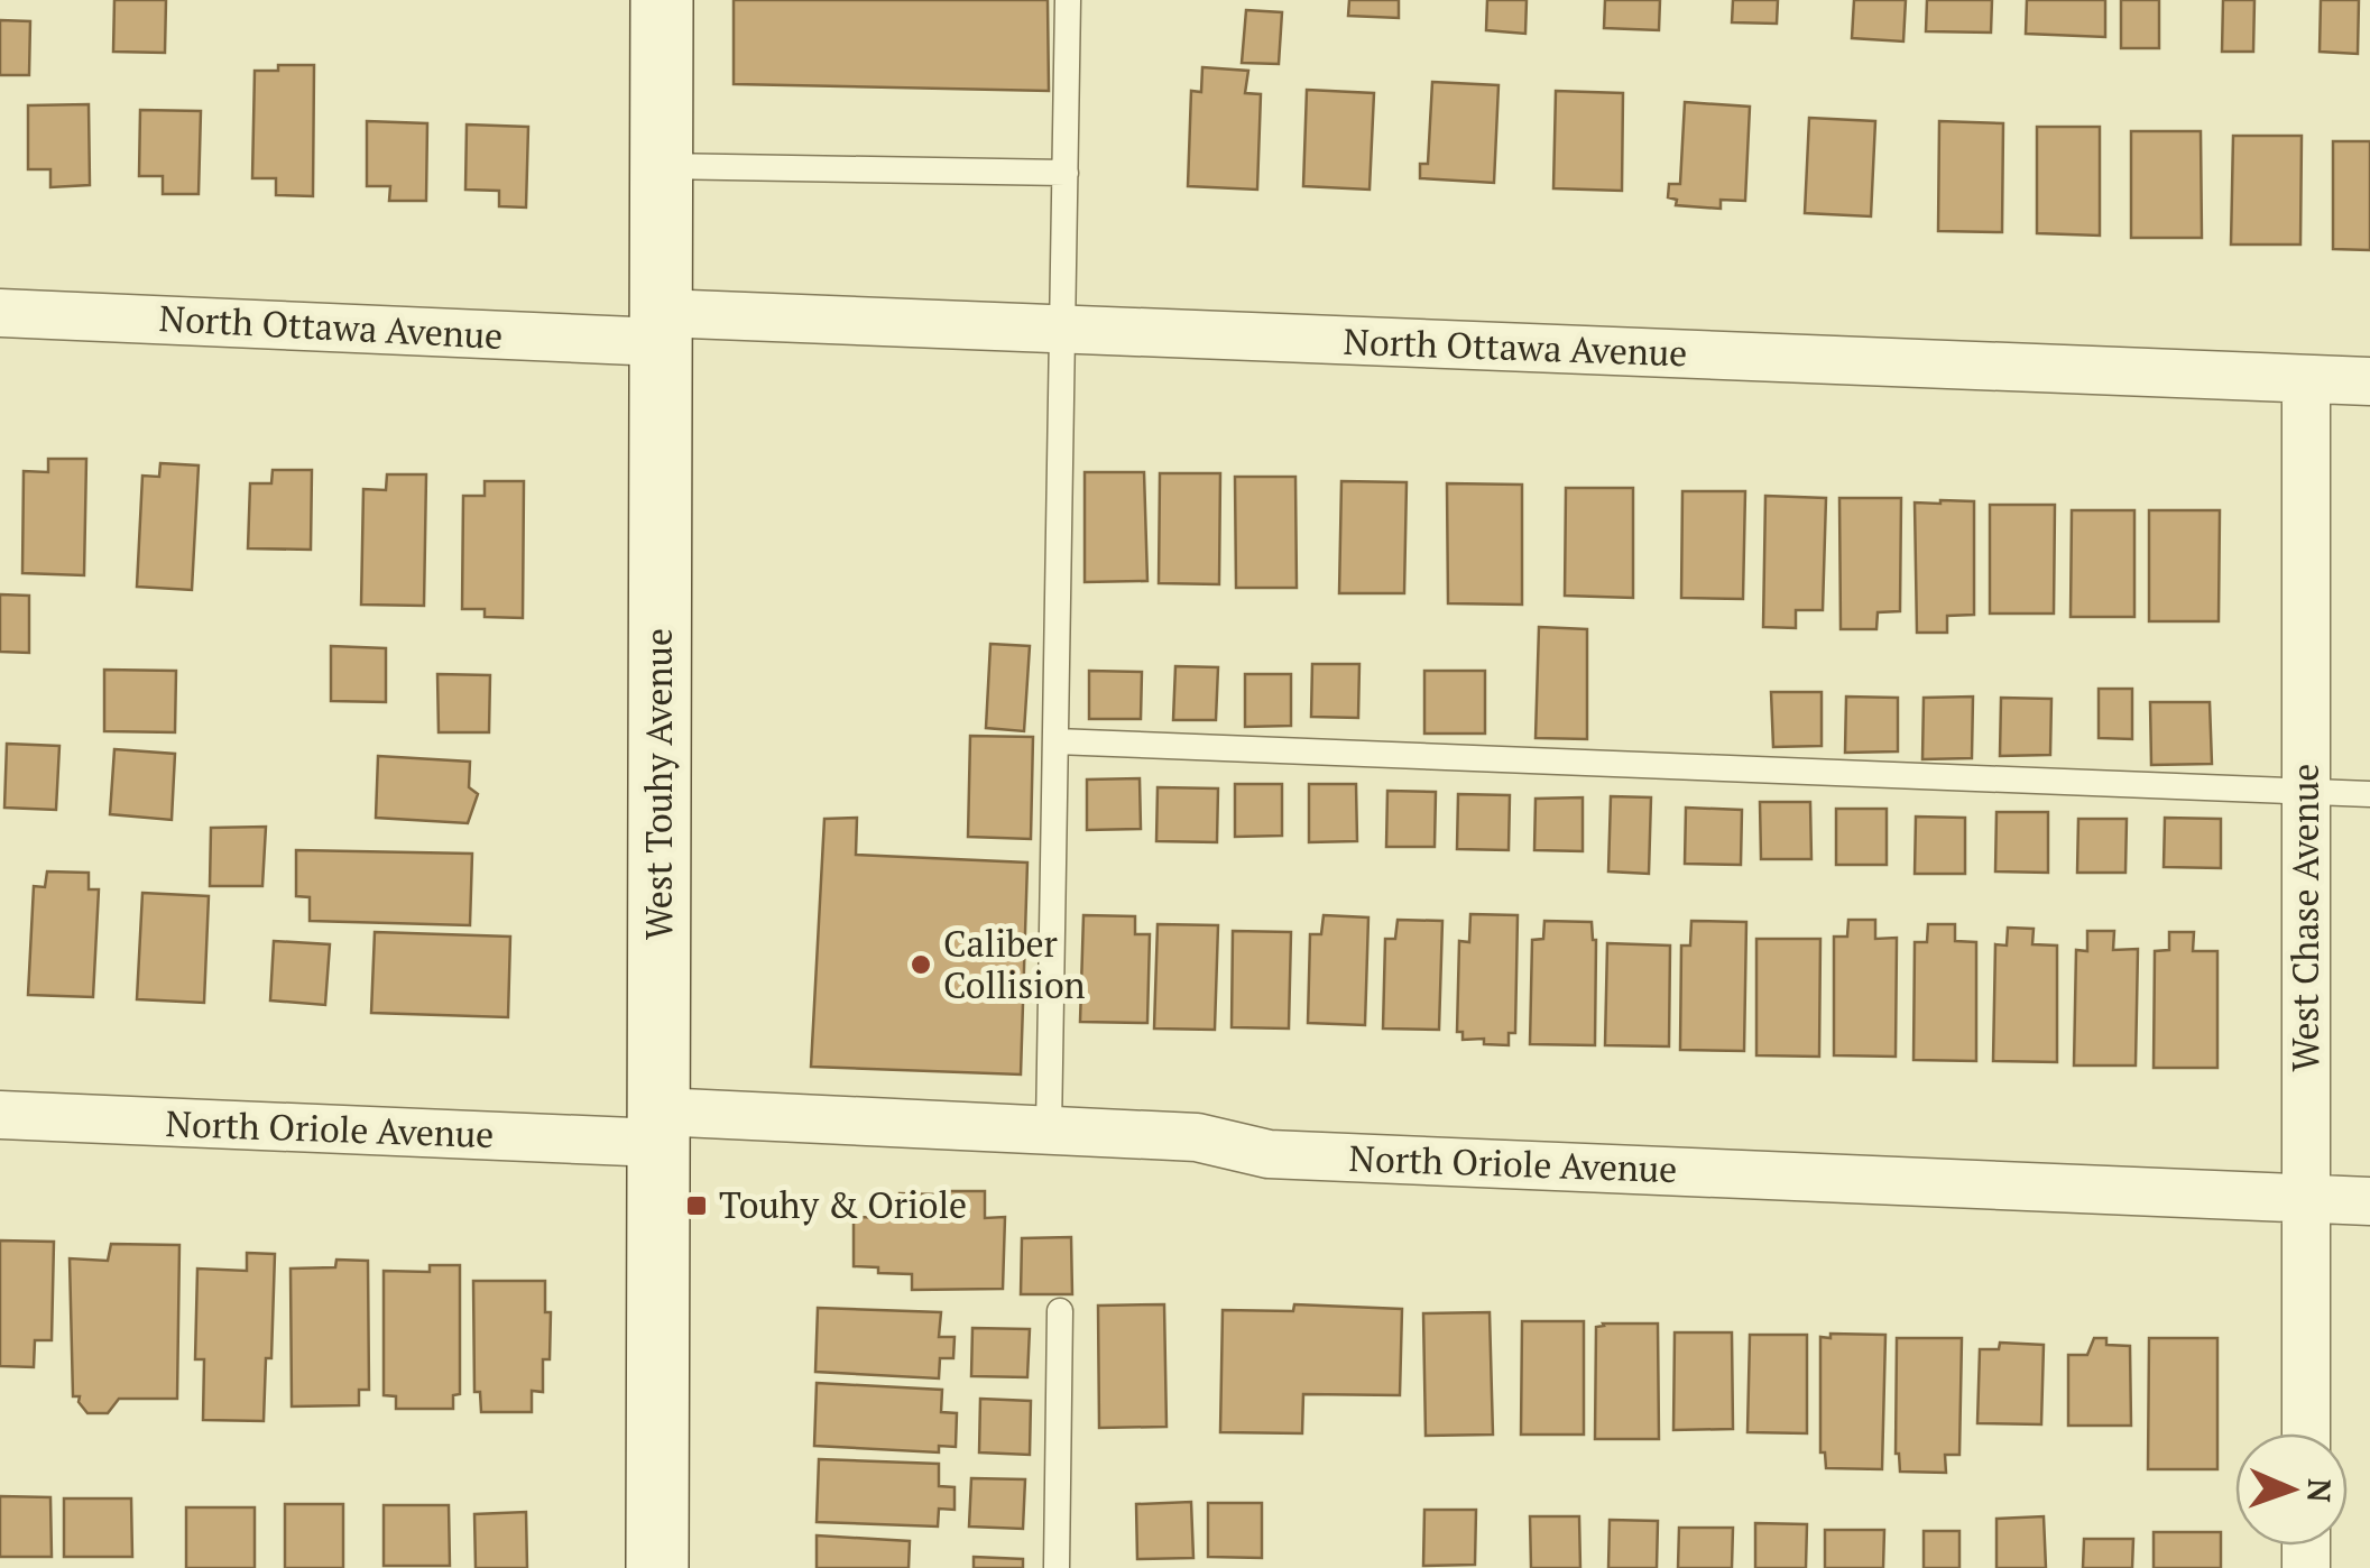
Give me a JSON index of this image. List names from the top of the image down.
{
  "streets": {
    "main road": ["West Touhy Avenue"],
    "street": ["North Ottawa Avenue", "West Chase Avenue", "North Oriole Avenue"]
  },
  "crossings": [
    ["North Ottawa Avenue", "West Touhy Avenue"],
    ["North Ottawa Avenue", "West Chase Avenue"],
    ["West Touhy Avenue", "North Oriole Avenue"],
    ["West Chase Avenue", "North Oriole Avenue"]
  ],
  "places": {
    "other": ["Caliber Collision"],
    "transit": ["Touhy & Oriole"]
  },
  "north": "right"
}
